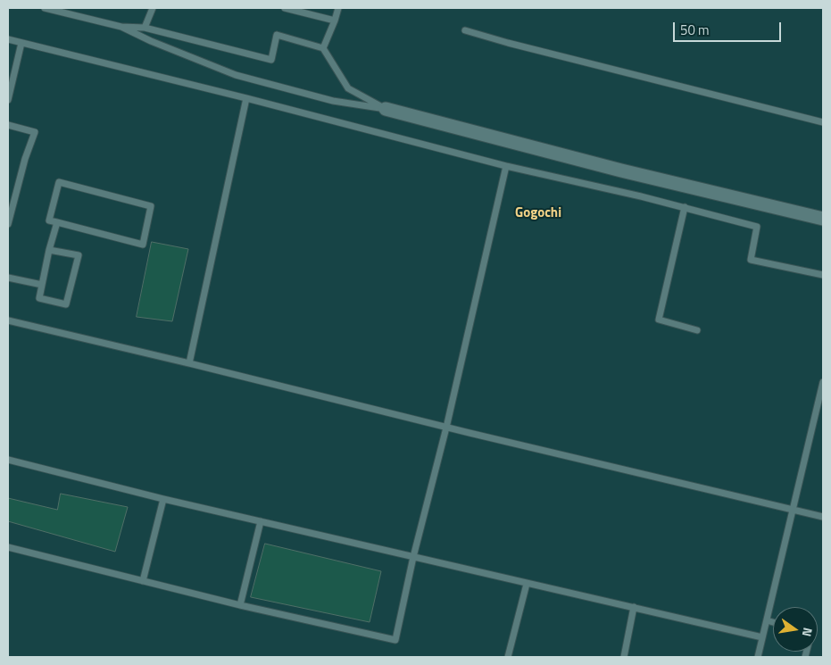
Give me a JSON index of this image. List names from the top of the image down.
{
  "districts": ["Gogochi"],
  "scale_bar": "50 m",
  "north": "right"
}
